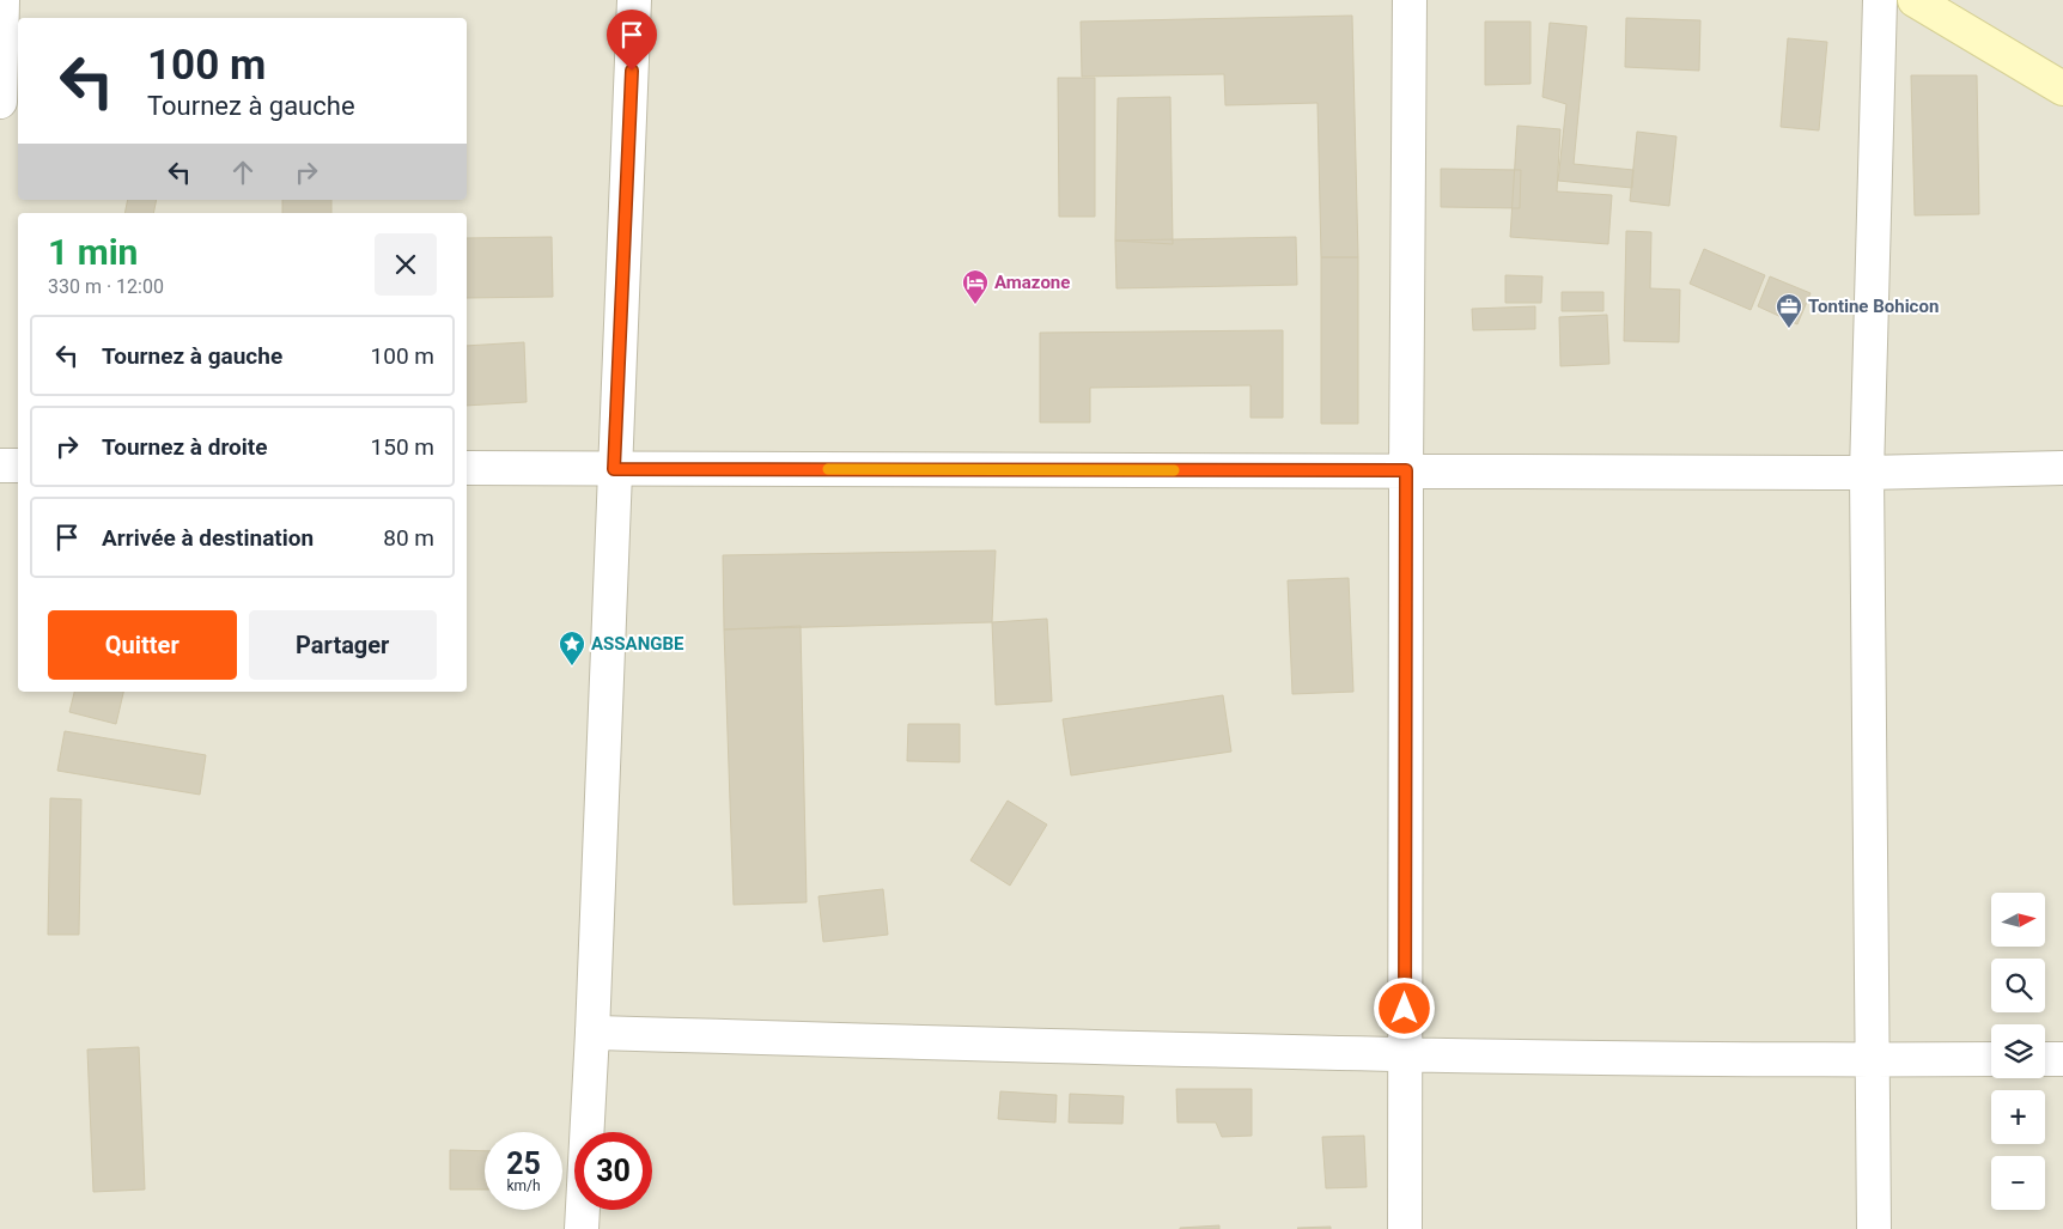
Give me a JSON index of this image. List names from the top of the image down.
{
  "places": {
    "hotel": ["Amazone"],
    "office": ["Tontine Bohicon"],
    "place": ["ASSANGBE"]
  },
  "north": "right",
  "page": {
    "turn": ["100 m", "Tournez à gauche"],
    "heading": ["1 min", "330 m · 12:00"],
    "list": [
      {
        "name": "Tournez à gauche",
        "value": "100 m"
      },
      {
        "name": "Tournez à droite",
        "value": "150 m"
      },
      {
        "name": "Arrivée à destination",
        "value": "80 m"
      }
    ],
    "buttons": ["Quitter", "Partager"],
    "map_buttons": ["+", "−"],
    "speed": "25 km/h",
    "limit": "30"
  }
}
